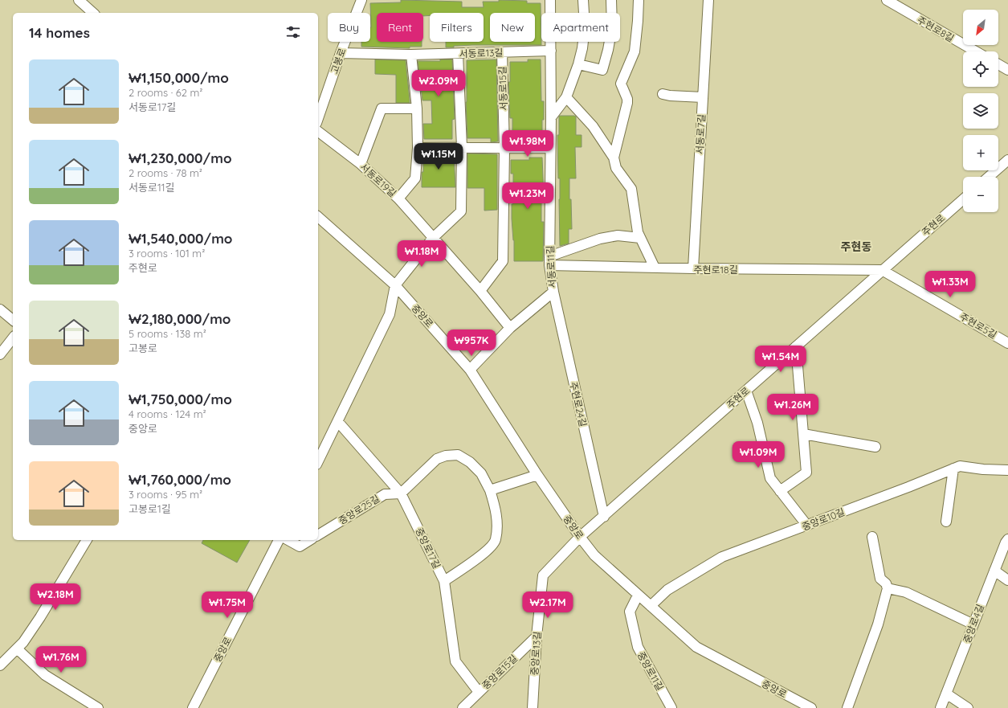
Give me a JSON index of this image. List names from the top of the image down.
{
  "streets": {
    "street": [
      "주현로8길",
      "서동로13길",
      "고봉로",
      "서동로15길",
      "서동로7길",
      "서동로19길",
      "주현로",
      "서동로11길",
      "주현로18길",
      "중앙로",
      "주현로5길",
      "주현로24길",
      "중앙로25길",
      "중앙로10길",
      "중앙로17길",
      "중앙로4길",
      "중앙로13길",
      "중앙로11길",
      "중앙로15길"
    ]
  },
  "crossings": [
    ["서동로13길", "고봉로"],
    ["서동로13길", "서동로15길"],
    ["서동로13길", "서동로11길"],
    ["서동로15길", "서동로19길"],
    ["서동로7길", "주현로18길"],
    ["서동로19길", "서동로11길"],
    ["주현로", "주현로18길"],
    ["주현로", "중앙로"],
    ["주현로", "주현로5길"],
    ["주현로", "주현로24길"],
    ["주현로", "중앙로13길"],
    ["서동로11길", "주현로18길"],
    ["서동로11길", "중앙로"],
    ["서동로11길", "주현로24길"],
    ["주현로18길", "주현로5길"],
    ["중앙로", "중앙로10길"],
    ["중앙로", "중앙로13길"],
    ["중앙로", "중앙로11길"],
    ["중앙로25길", "중앙로17길"],
    ["중앙로17길", "중앙로15길"],
    ["중앙로13길", "중앙로15길"]
  ],
  "districts": ["주현동"],
  "north": "bottom left",
  "page": {
    "map_buttons": ["+", "−"],
    "chip": [
      "Buy",
      "Rent",
      "Filters",
      "New",
      "Apartment"
    ],
    "heading": "14 homes",
    "list": [
      {
        "name": "₩1,150,000/mo",
        "note": "2 rooms · 62 m² · 서동로17길"
      },
      {
        "name": "₩1,230,000/mo",
        "note": "2 rooms · 78 m² · 서동로11길"
      },
      {
        "name": "₩1,540,000/mo",
        "note": "3 rooms · 101 m² · 주현로"
      },
      {
        "name": "₩2,180,000/mo",
        "note": "5 rooms · 138 m² · 고봉로"
      },
      {
        "name": "₩1,750,000/mo",
        "note": "4 rooms · 124 m² · 중앙로"
      },
      {
        "name": "₩1,760,000/mo",
        "note": "3 rooms · 95 m² · 고봉로1길"
      }
    ],
    "price": [
      "₩2.09M",
      "₩1.98M",
      "₩1.15M",
      "₩1.23M",
      "₩1.18M",
      "₩1.33M",
      "₩957K",
      "₩1.54M",
      "₩1.26M",
      "₩1.09M",
      "₩2.18M",
      "₩1.75M",
      "₩2.17M",
      "₩1.76M"
    ]
  }
}
